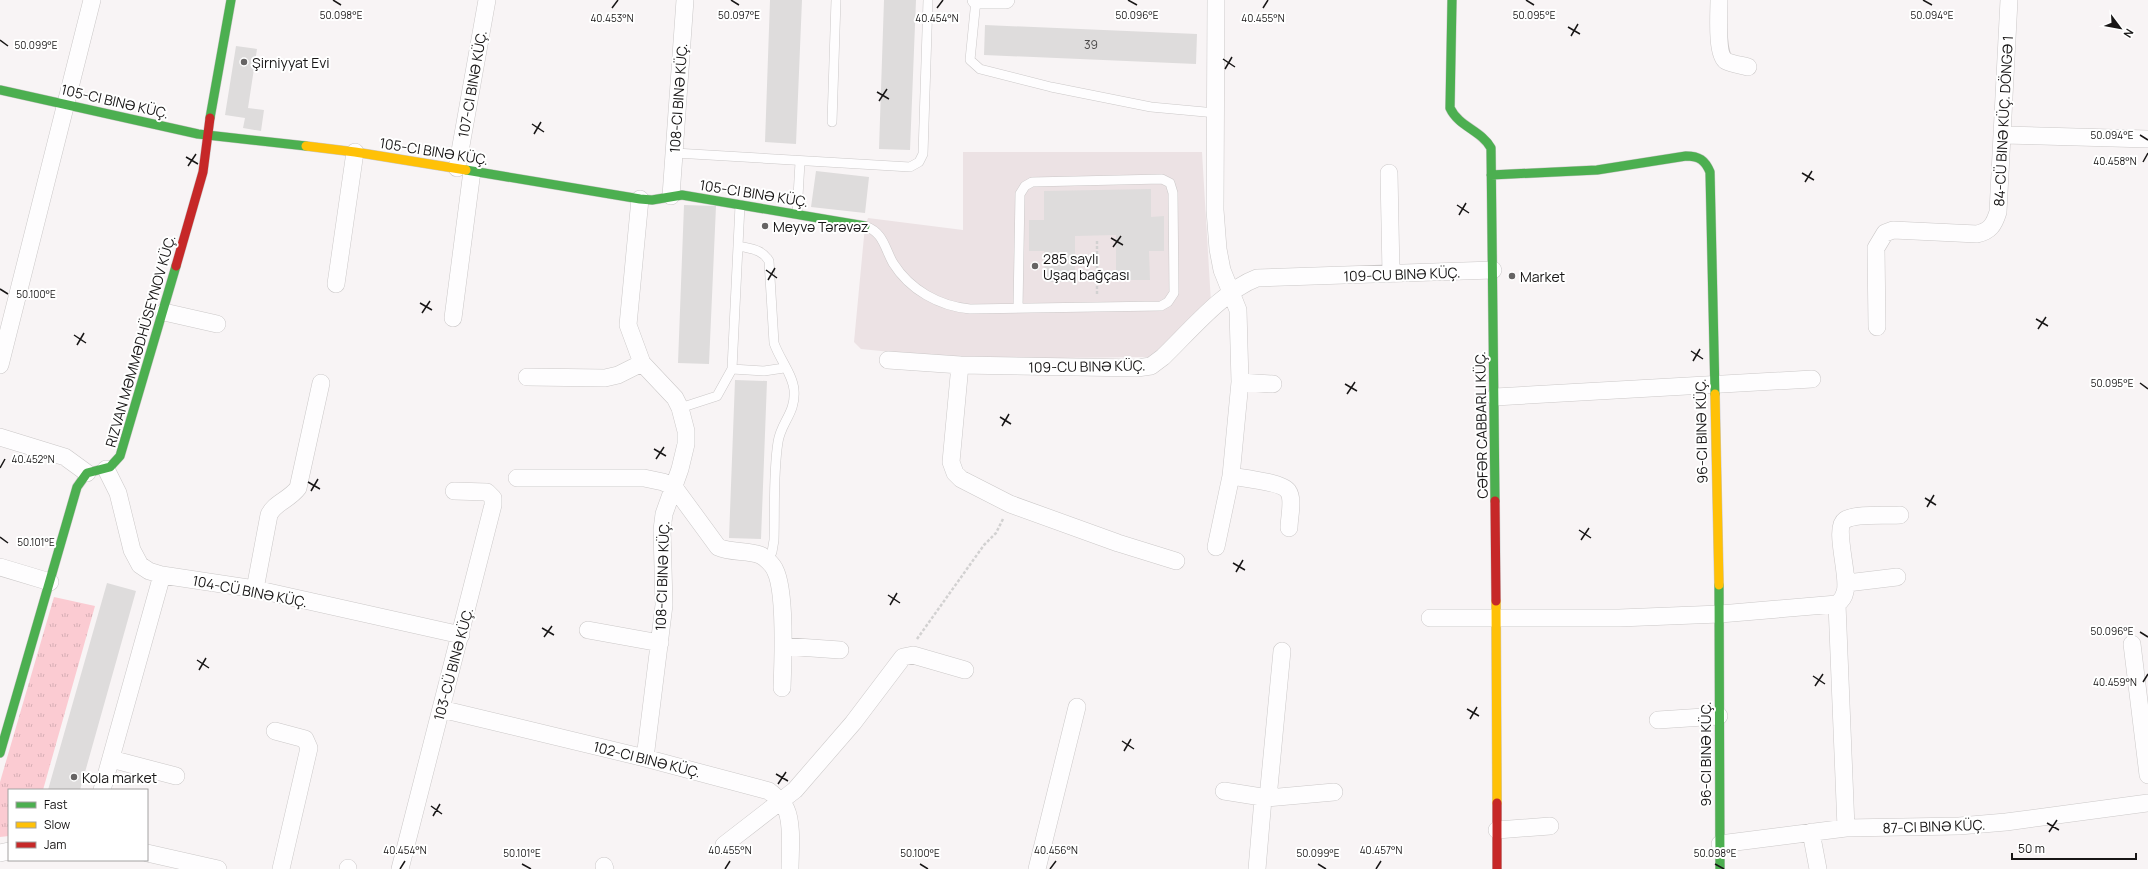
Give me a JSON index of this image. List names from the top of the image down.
{
  "streets": {
    "street": [
      "107-CI BINƏ KÜÇ.",
      "108-CI BINƏ KÜÇ.",
      "105-CI BINƏ KÜÇ.",
      "84-CÜ BINƏ KÜÇ. DÖNGƏ 1",
      "109-CU BINƏ KÜÇ.",
      "RIZVAN MƏMMƏDHÜSEYNOV KÜÇ.",
      "104-CÜ BINƏ KÜÇ.",
      "103-CÜ BINƏ KÜÇ.",
      "102-CI BINƏ KÜÇ.",
      "87-CI BINƏ KÜÇ."
    ]
  },
  "crossings": [
    ["107-CI BINƏ KÜÇ.", "105-CI BINƏ KÜÇ."],
    ["108-CI BINƏ KÜÇ.", "105-CI BINƏ KÜÇ."],
    ["108-CI BINƏ KÜÇ.", "102-CI BINƏ KÜÇ."],
    ["105-CI BINƏ KÜÇ.", "RIZVAN MƏMMƏDHÜSEYNOV KÜÇ."],
    ["RIZVAN MƏMMƏDHÜSEYNOV KÜÇ.", "104-CÜ BINƏ KÜÇ."],
    ["104-CÜ BINƏ KÜÇ.", "103-CÜ BINƏ KÜÇ."],
    ["103-CÜ BINƏ KÜÇ.", "102-CI BINƏ KÜÇ."]
  ],
  "places": [
    "Şirniyyat Evi",
    "Meyvə Tərəvəz",
    "285 saylı Uşaq bağçası",
    "Market",
    "Kola market"
  ],
  "house_numbers": ["39"],
  "legend": ["Fast", "Slow", "Jam"],
  "scale_bar": "50 m",
  "north": "bottom right",
  "coordinates": [
    "50.094°E",
    "50.097°E",
    "50.095°E",
    "50.098°E",
    "50.096°E",
    "40.453°N",
    "40.454°N",
    "40.455°N",
    "50.099°E",
    "40.458°N",
    "50.100°E",
    "40.452°N",
    "50.101°E",
    "40.459°N",
    "40.456°N",
    "40.457°N"
  ]
}
